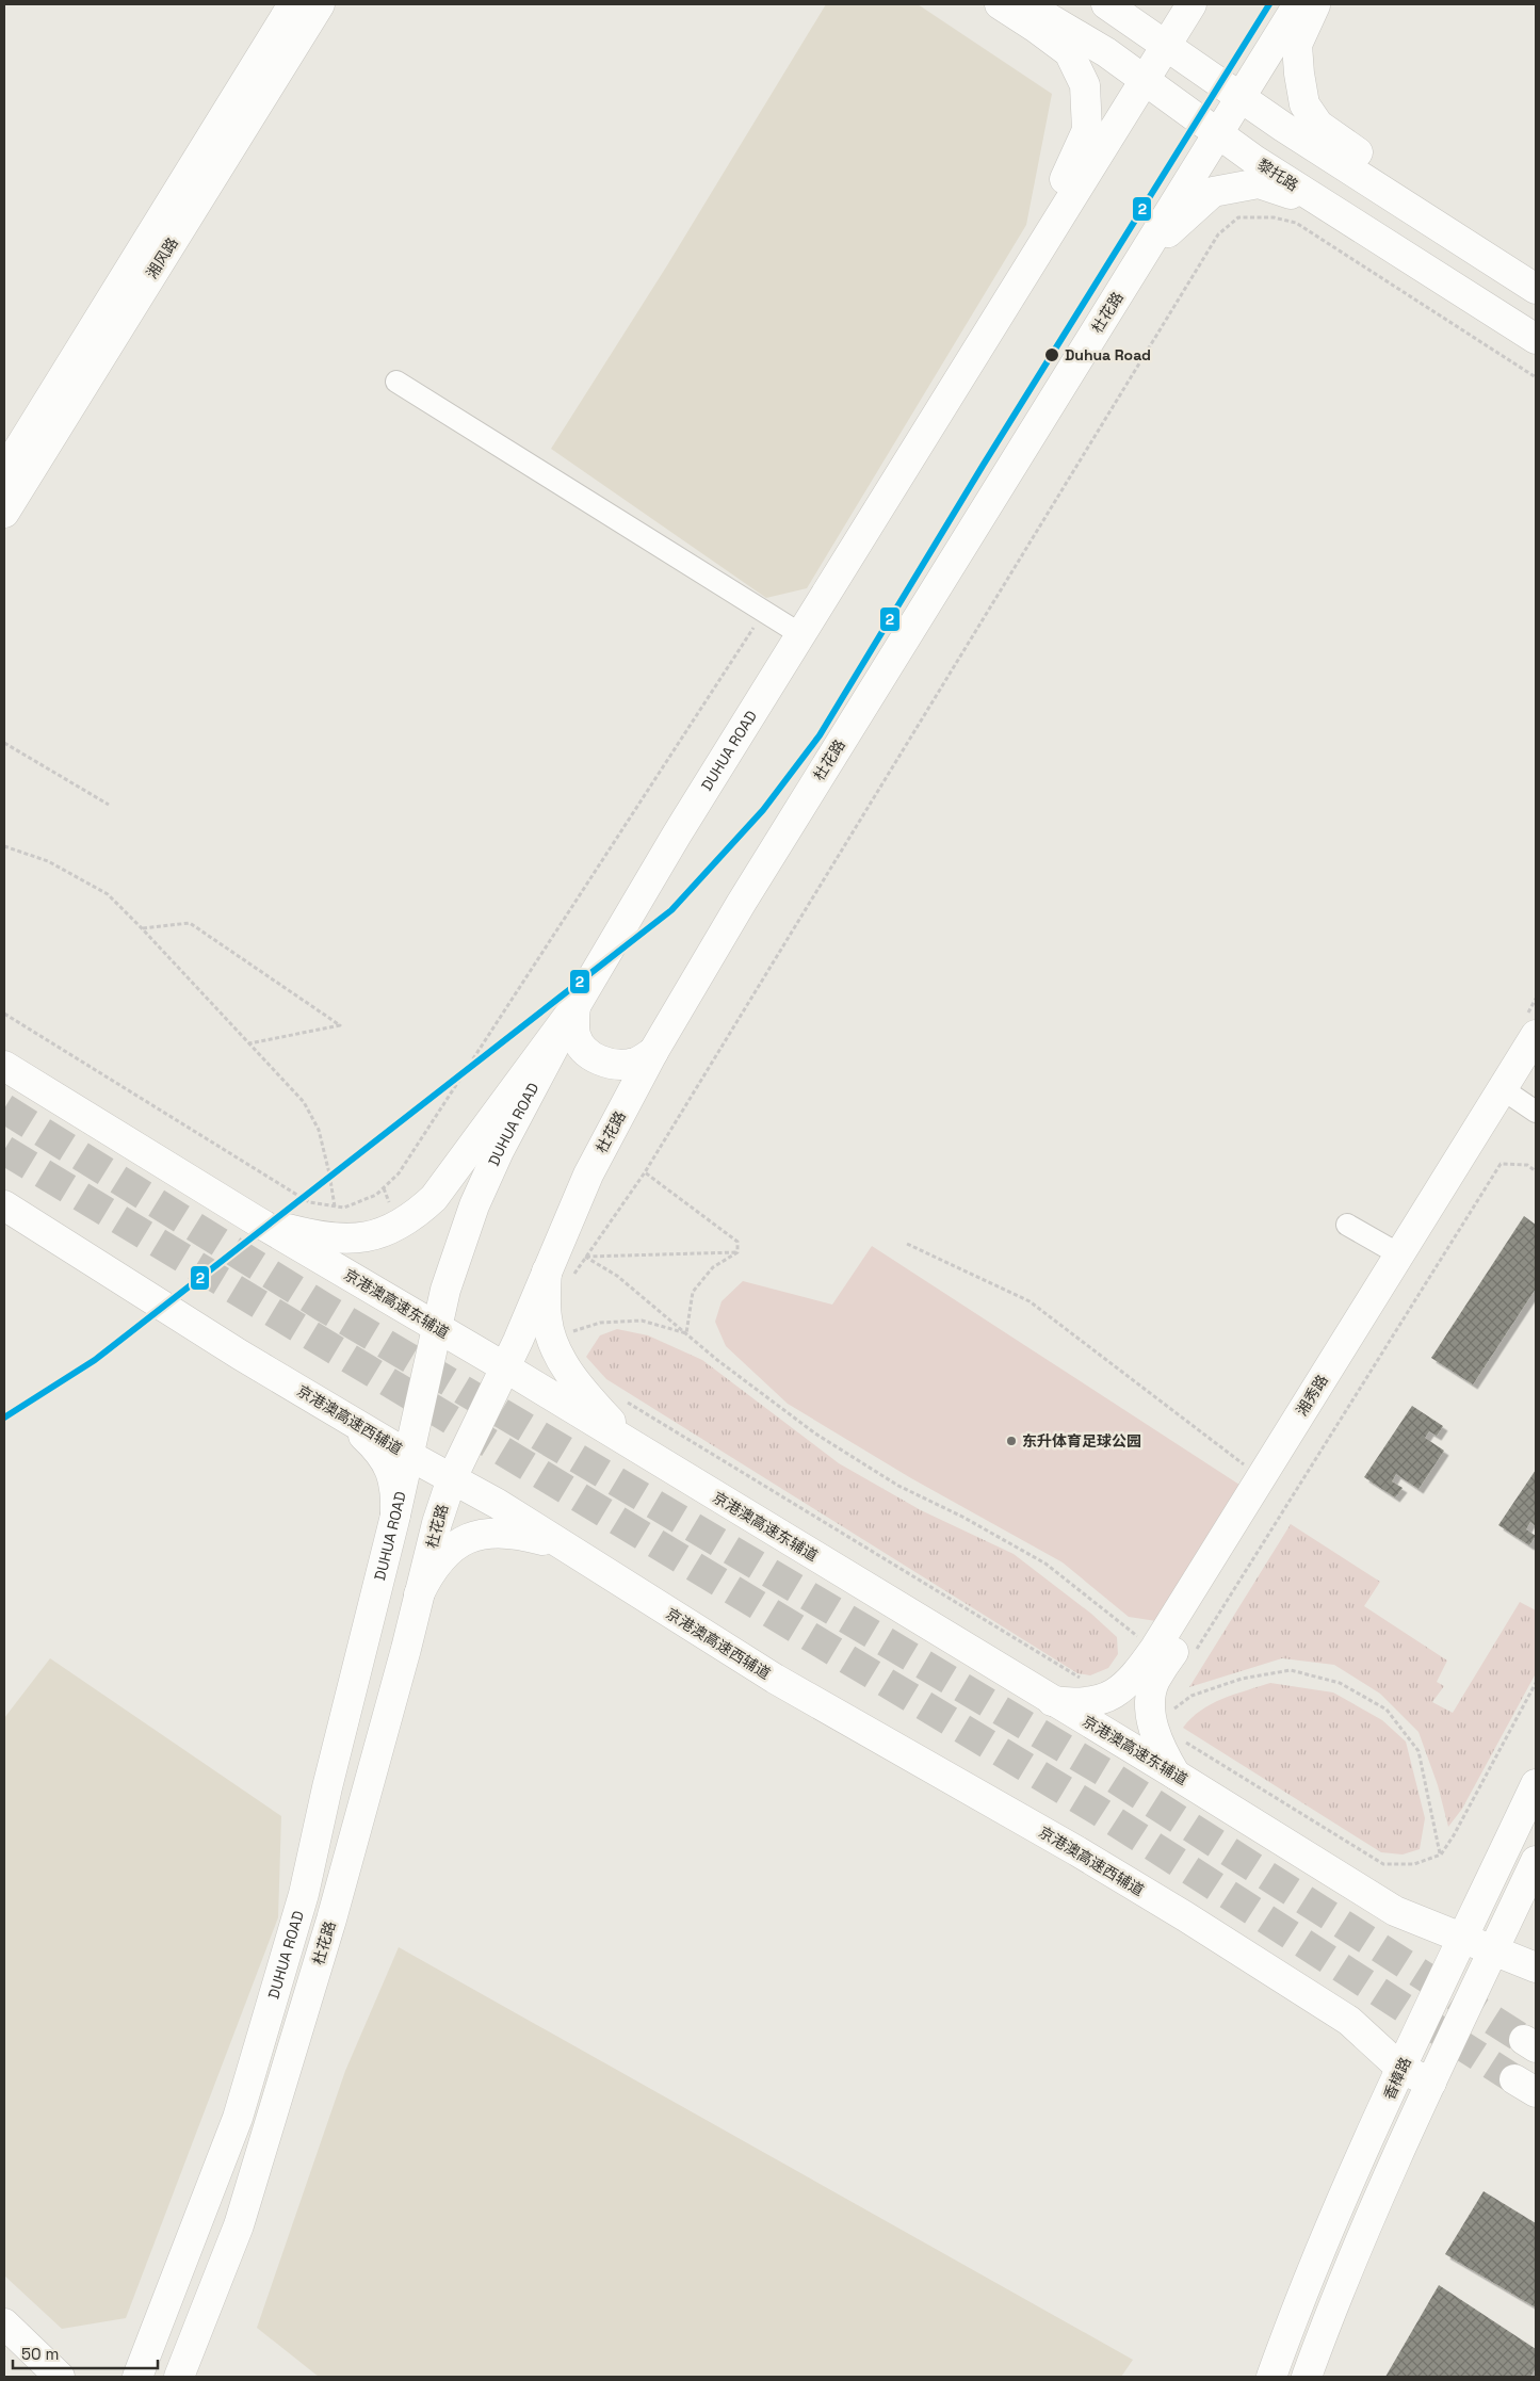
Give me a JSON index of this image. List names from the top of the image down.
{
  "streets": {
    "street": [
      "黎托路",
      "湘风路",
      "杜花路",
      "DUHUA ROAD",
      "京港澳高速东辅道",
      "湘秀路",
      "京港澳高速西辅道",
      "香樟路"
    ]
  },
  "crossings": [
    ["黎托路", "杜花路"],
    ["黎托路", "DUHUA ROAD"],
    ["杜花路", "京港澳高速东辅道"],
    ["杜花路", "京港澳高速西辅道"],
    ["DUHUA ROAD", "京港澳高速东辅道"],
    ["DUHUA ROAD", "京港澳高速西辅道"],
    ["京港澳高速东辅道", "湘秀路"],
    ["京港澳高速东辅道", "香樟路"],
    ["京港澳高速西辅道", "香樟路"]
  ],
  "places": ["Duhua Road", "东升体育足球公园"],
  "lines": ["transit line 2"],
  "scale_bar": "50 m"
}
